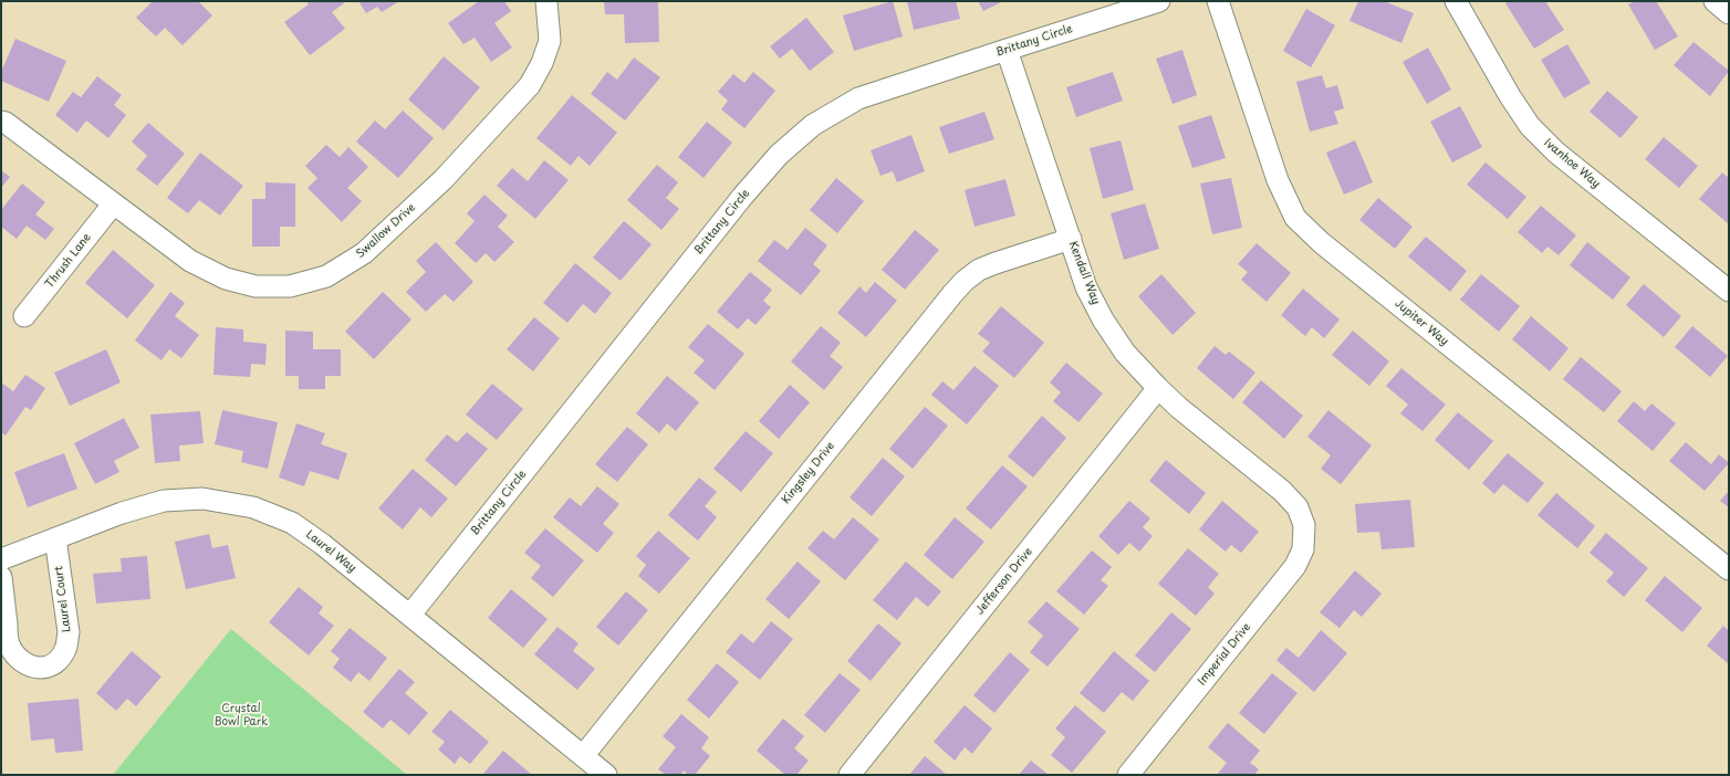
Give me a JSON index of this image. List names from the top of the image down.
{
  "streets": {
    "street": [
      "Brittany Circle",
      "Ivanhoe Way",
      "Swallow Drive",
      "Thrush Lane",
      "Kendall Way",
      "Jupiter Way",
      "Kingsley Drive",
      "Laurel Way",
      "Jefferson Drive",
      "Laurel Court",
      "Imperial Drive"
    ]
  },
  "crossings": [
    ["Brittany Circle", "Kendall Way"],
    ["Brittany Circle", "Laurel Way"],
    ["Swallow Drive", "Thrush Lane"],
    ["Kendall Way", "Kingsley Drive"],
    ["Kendall Way", "Jefferson Drive"],
    ["Kendall Way", "Imperial Drive"],
    ["Kingsley Drive", "Laurel Way"],
    ["Laurel Way", "Laurel Court"]
  ],
  "parks": ["Crystal Bowl Park"]
}
